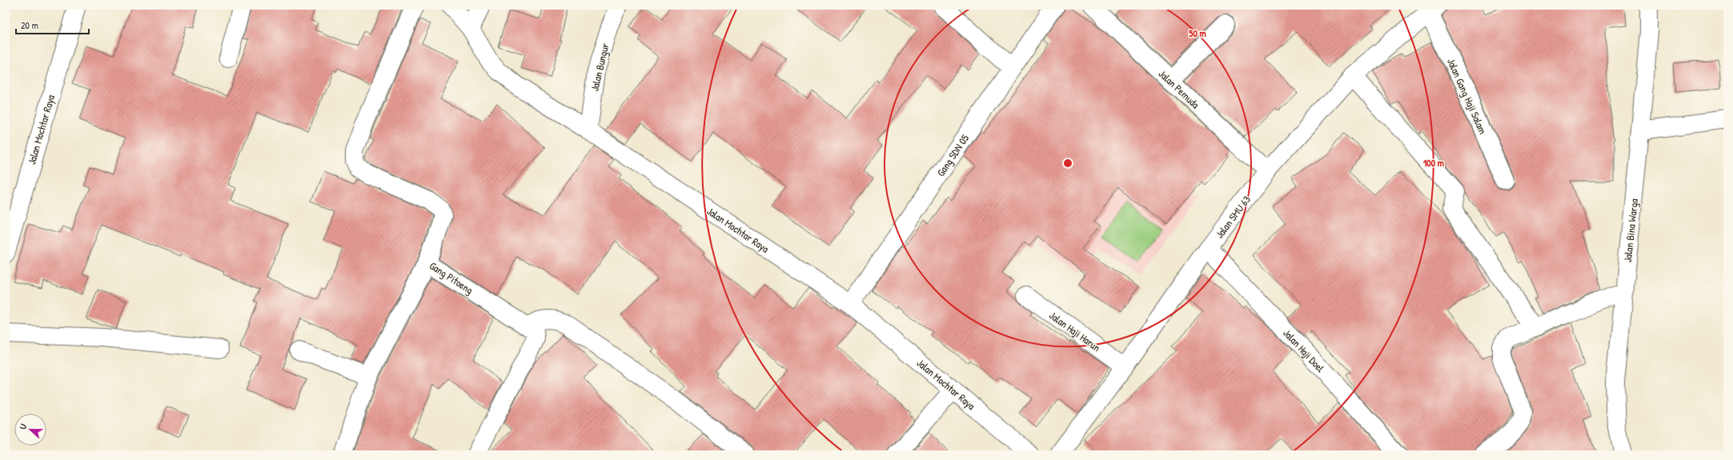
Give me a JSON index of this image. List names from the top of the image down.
{
  "streets": {
    "street": [
      "Jalan Bungur",
      "Jalan Pemuda",
      "Jalan Gang Haji Salam",
      "Jalan Mochtar Raya",
      "Gang SDN 05",
      "Jalan SMU 63",
      "Jalan Bina Warga",
      "Gang Pitoeng",
      "Jalan Haji Harun",
      "Jalan Haji Doel"
    ]
  },
  "crossings": [
    ["Jalan Bungur", "Jalan Mochtar Raya"],
    ["Jalan Pemuda", "Jalan SMU 63"],
    ["Jalan Gang Haji Salam", "Jalan SMU 63"],
    ["Jalan Mochtar Raya", "Gang SDN 05"],
    ["Jalan SMU 63", "Jalan Haji Harun"],
    ["Jalan SMU 63", "Jalan Haji Doel"]
  ],
  "scale_bar": "20 m",
  "north": "left",
  "rings": ["50 m", "100 m"]
}
